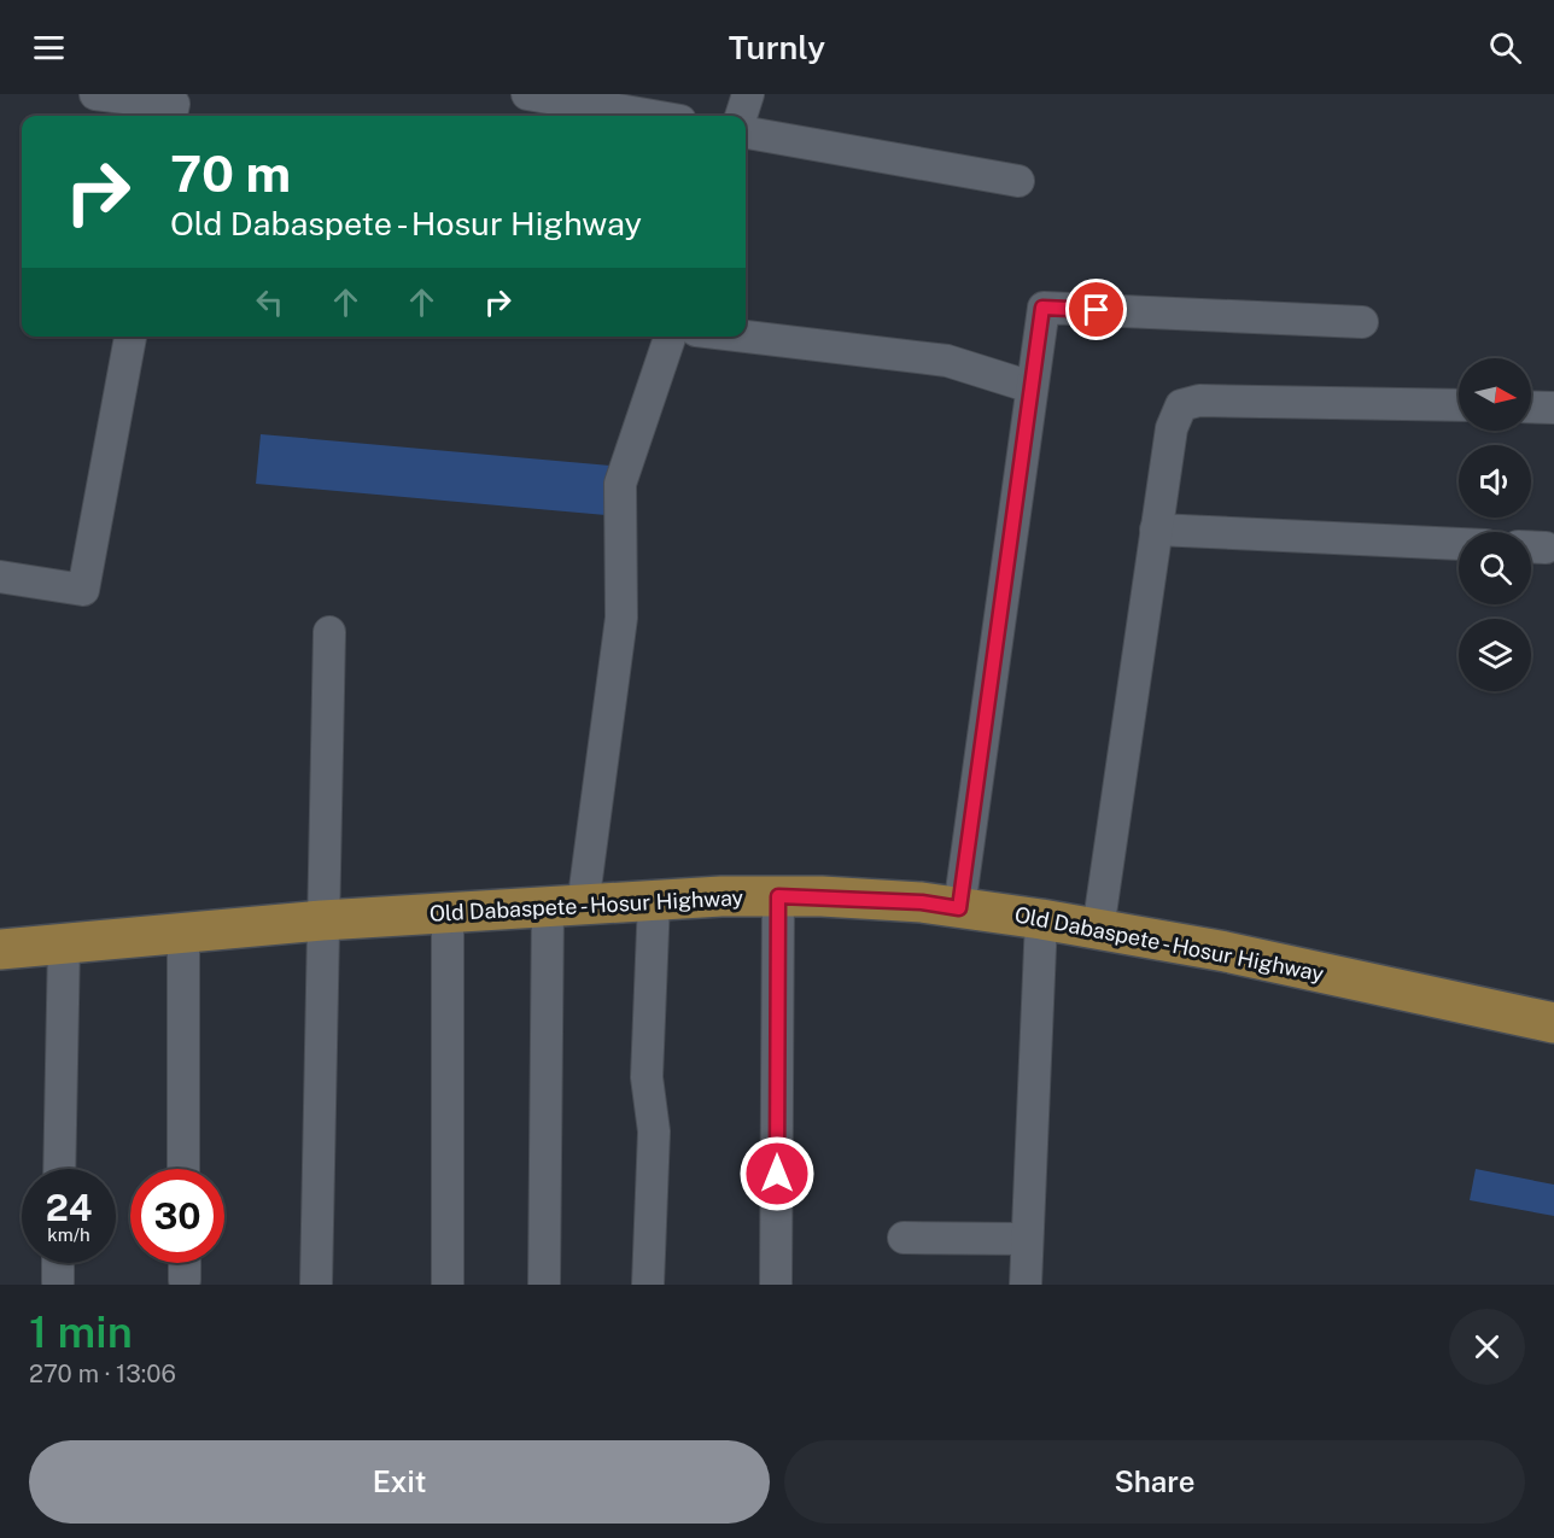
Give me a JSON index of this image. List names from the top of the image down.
{
  "streets": {
    "main road": ["Old Dabaspete - Hosur Highway"]
  },
  "north": "right",
  "page": {
    "header": "Turnly",
    "turn": ["70 m", "Old Dabaspete - Hosur Highway"],
    "speed": "24 km/h",
    "limit": "30",
    "heading": ["1 min", "270 m · 13:06"],
    "buttons": ["Exit", "Share"]
  }
}
